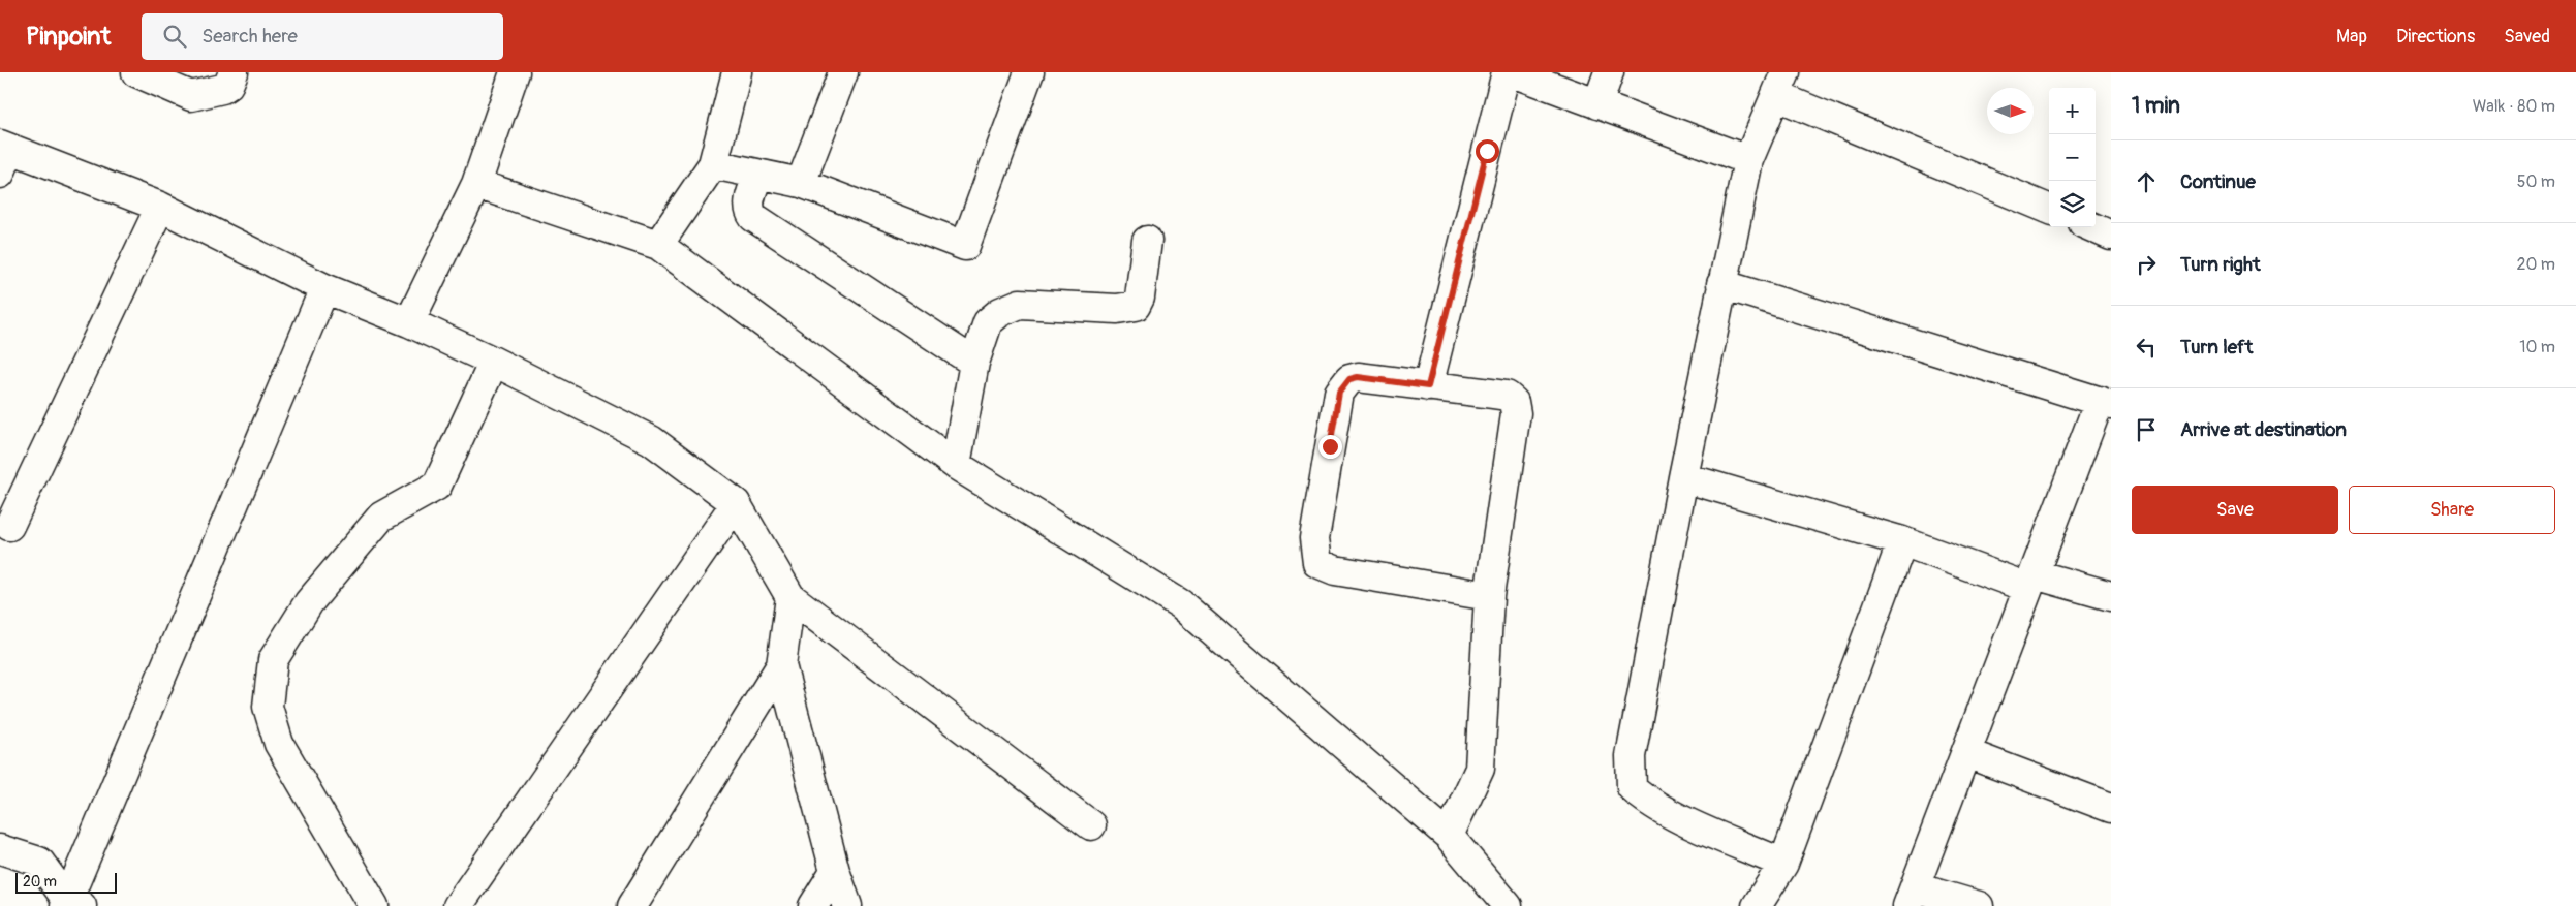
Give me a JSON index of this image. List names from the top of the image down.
{
  "scale_bar": "20 m",
  "north": "right",
  "page": {
    "header": "Pinpoint",
    "search": "Search here",
    "nav": ["Map", "Directions", "Saved"],
    "heading": ["1 min", "Walk · 80 m"],
    "map_buttons": ["+", "−"],
    "list": [
      ["Continue", "50 m"],
      ["Turn right", "20 m"],
      ["Turn left", "10 m"],
      "Arrive at destination"
    ],
    "buttons": ["Save", "Share"],
    "scale": "20 m"
  }
}
